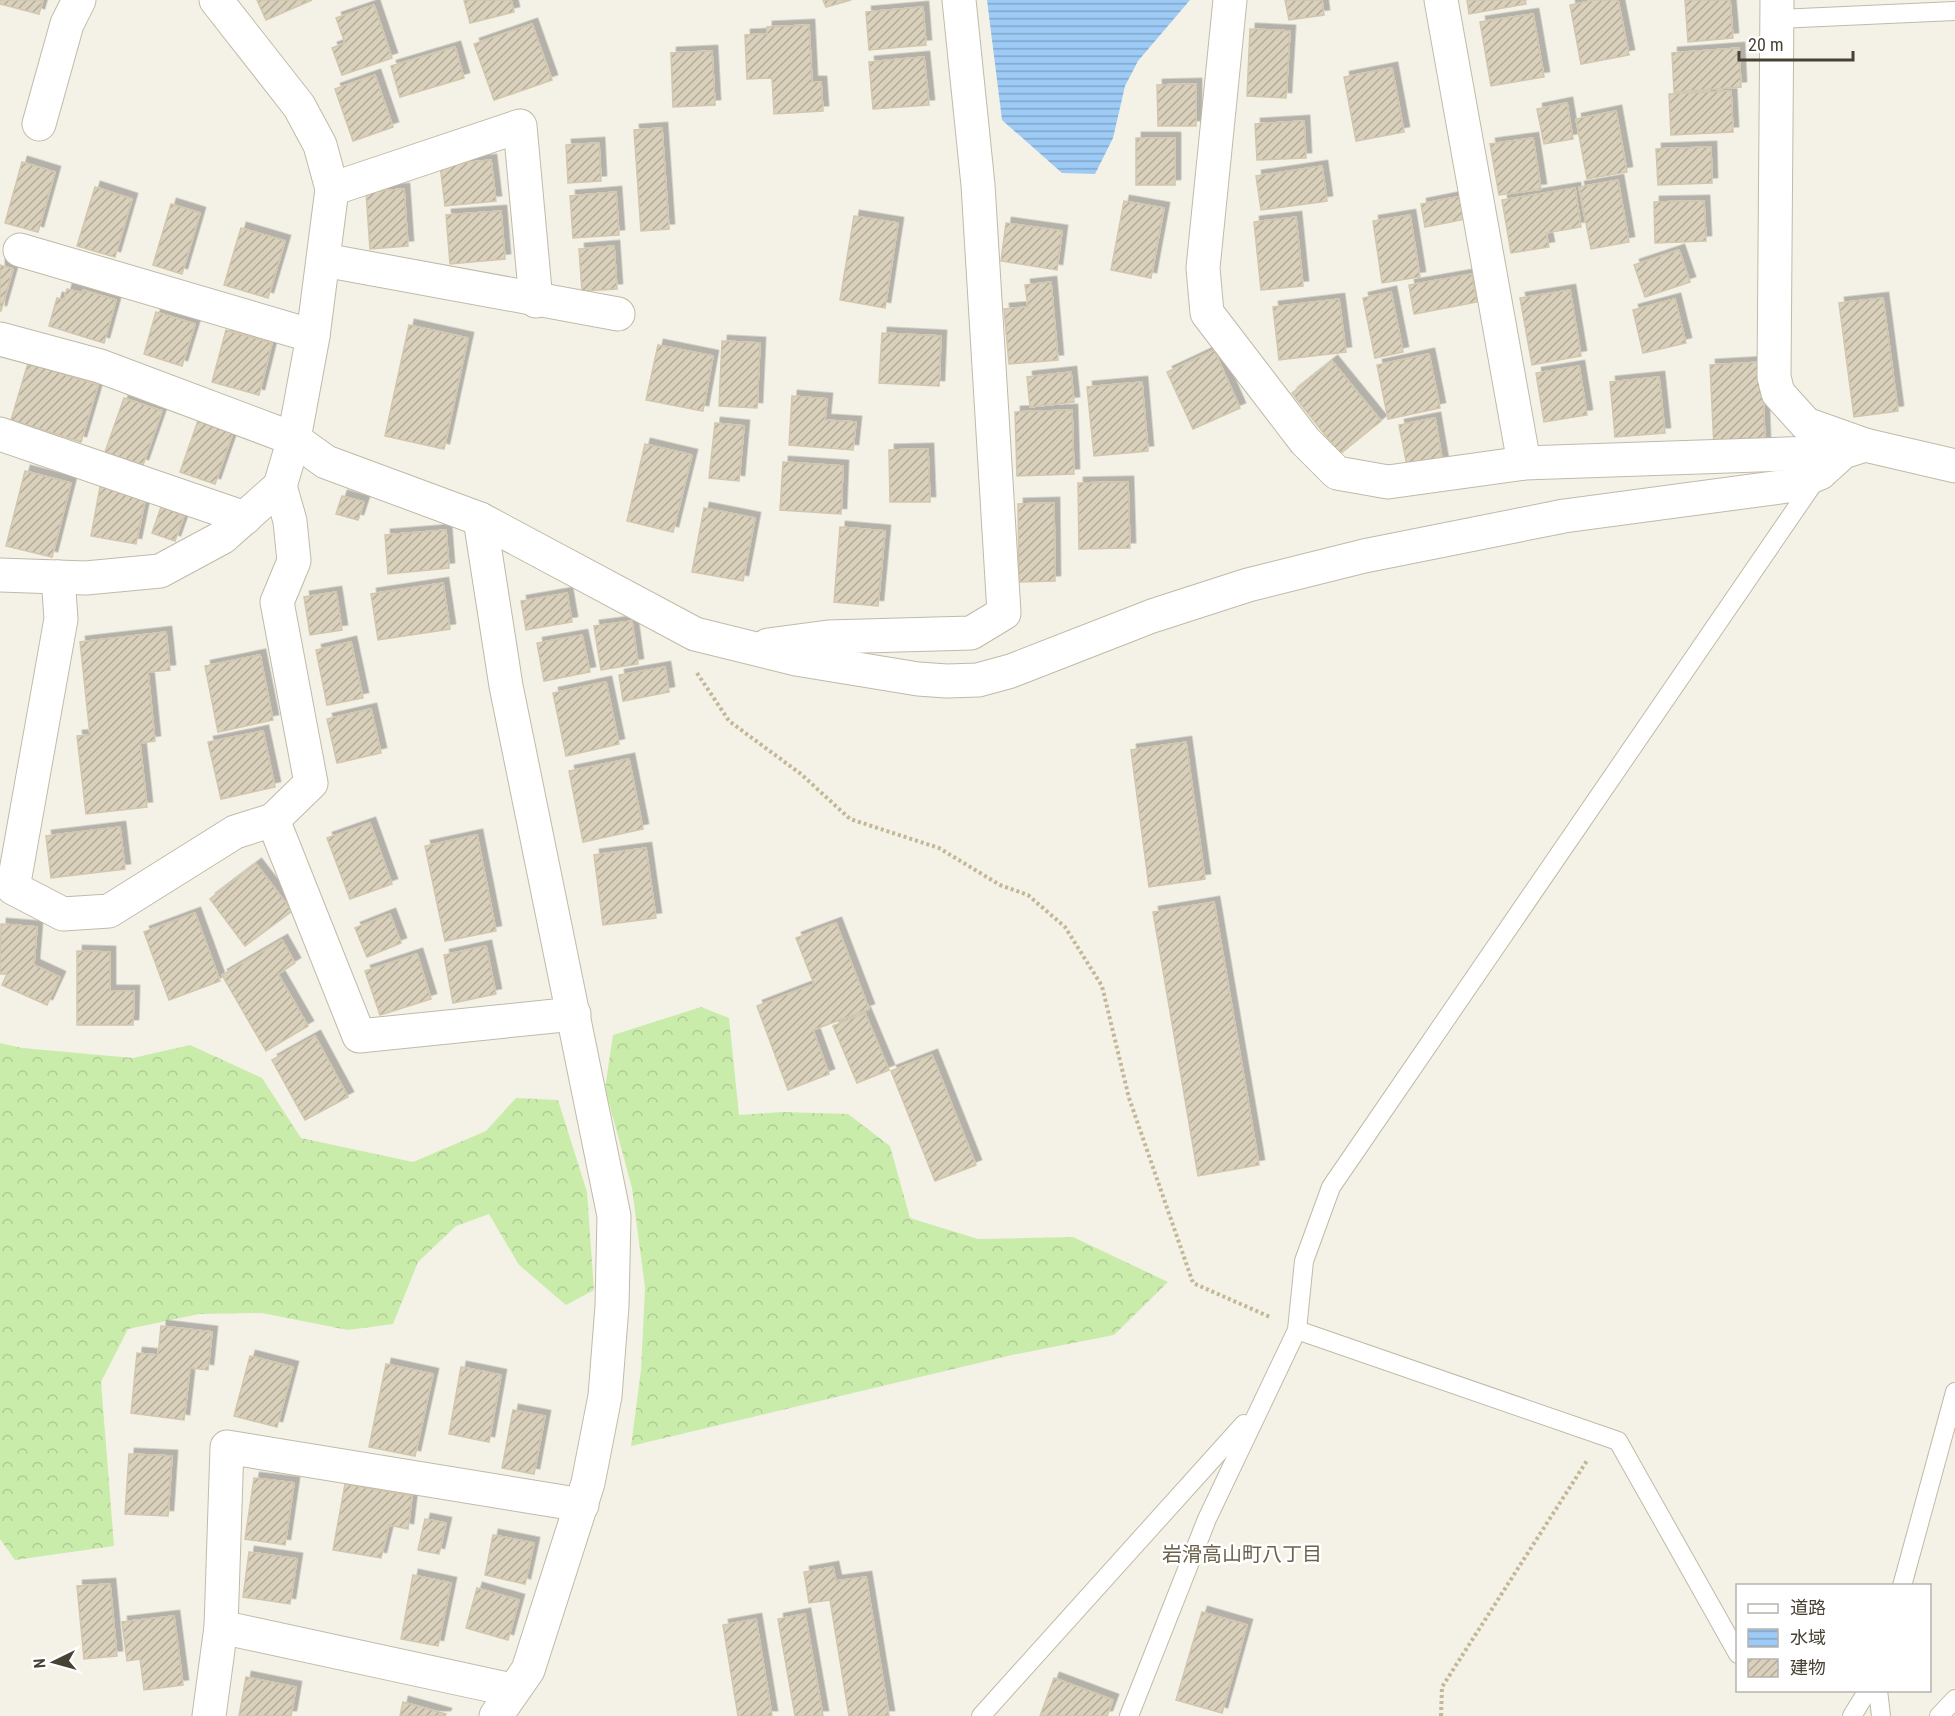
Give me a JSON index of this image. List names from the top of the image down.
{
  "districts": ["岩滑高山町八丁目"],
  "legend": ["道路", "水域", "建物"],
  "scale_bar": "20 m",
  "north": "left"
}
